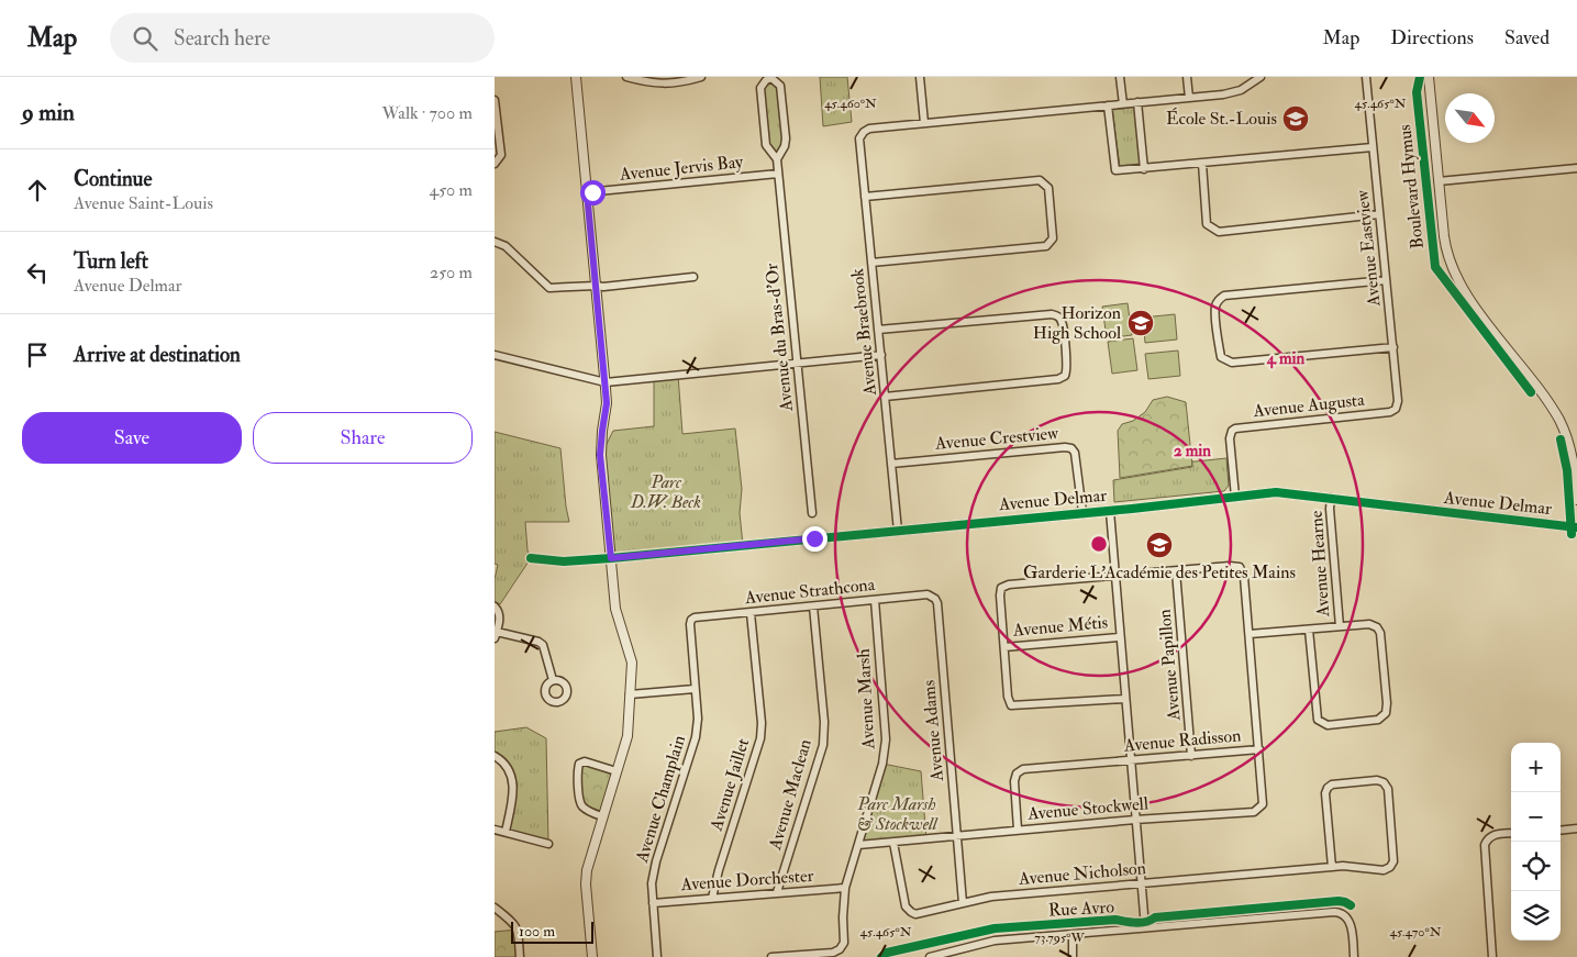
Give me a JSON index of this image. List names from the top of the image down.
{
  "streets": {
    "street": [
      "Avenue Jervis Bay",
      "Boulevard Hymus",
      "Avenue Eastview",
      "Avenue Braebrook",
      "Avenue du Bras-d'Or",
      "Avenue Augusta",
      "Avenue Crestview",
      "Avenue Delmar",
      "Avenue Hearne",
      "Avenue Strathcona",
      "Avenue Métis",
      "Avenue Papillon",
      "Avenue Marsh",
      "Avenue Adams",
      "Avenue Radisson",
      "Avenue Jaillet",
      "Avenue Maclean",
      "Avenue Champlain",
      "Avenue Stockwell",
      "Avenue Nicholson",
      "Avenue Dorchester",
      "Rue Avro"
    ]
  },
  "crossings": [
    ["Avenue Jervis Bay", "Avenue du Bras-d'Or"],
    ["Avenue Eastview", "Avenue Augusta"],
    ["Avenue Braebrook", "Avenue Crestview"],
    ["Avenue Braebrook", "Avenue Delmar"],
    ["Avenue Augusta", "Avenue Delmar"],
    ["Avenue Crestview", "Avenue Delmar"],
    ["Avenue Delmar", "Avenue Hearne"],
    ["Avenue Strathcona", "Avenue Marsh"],
    ["Avenue Strathcona", "Avenue Adams"],
    ["Avenue Strathcona", "Avenue Jaillet"],
    ["Avenue Strathcona", "Avenue Maclean"],
    ["Avenue Strathcona", "Avenue Champlain"],
    ["Avenue Papillon", "Avenue Radisson"],
    ["Avenue Marsh", "Avenue Stockwell"],
    ["Avenue Marsh", "Avenue Dorchester"],
    ["Avenue Adams", "Avenue Stockwell"],
    ["Avenue Adams", "Avenue Nicholson"],
    ["Avenue Radisson", "Avenue Stockwell"],
    ["Avenue Jaillet", "Avenue Dorchester"],
    ["Avenue Maclean", "Avenue Dorchester"],
    ["Avenue Champlain", "Avenue Dorchester"],
    ["Avenue Stockwell", "Avenue Nicholson"]
  ],
  "parks": ["Parc D.W. Beck", "Parc Marsh & Stockwell"],
  "places": {
    "school or university": ["École St.-Louis", "Horizon High School", "Garderie L'Académie des Petites Mains"]
  },
  "scale_bar": "100 m",
  "north": "bottom right",
  "page": {
    "header": "Map",
    "search": "Search here",
    "nav": ["Map", "Directions", "Saved"],
    "heading": ["9 min", "Walk · 700 m"],
    "list": [
      ["Continue", "Avenue Saint-Louis", "450 m"],
      ["Turn left", "Avenue Delmar", "250 m"],
      "Arrive at destination"
    ],
    "buttons": ["Save", "Share"],
    "map_buttons": ["+", "−"],
    "scale": "100 m"
  },
  "coordinates": [
    "45.460°N",
    "45.465°N",
    "45.470°N",
    "73.795°W"
  ],
  "rings": ["4 min", "2 min"]
}
